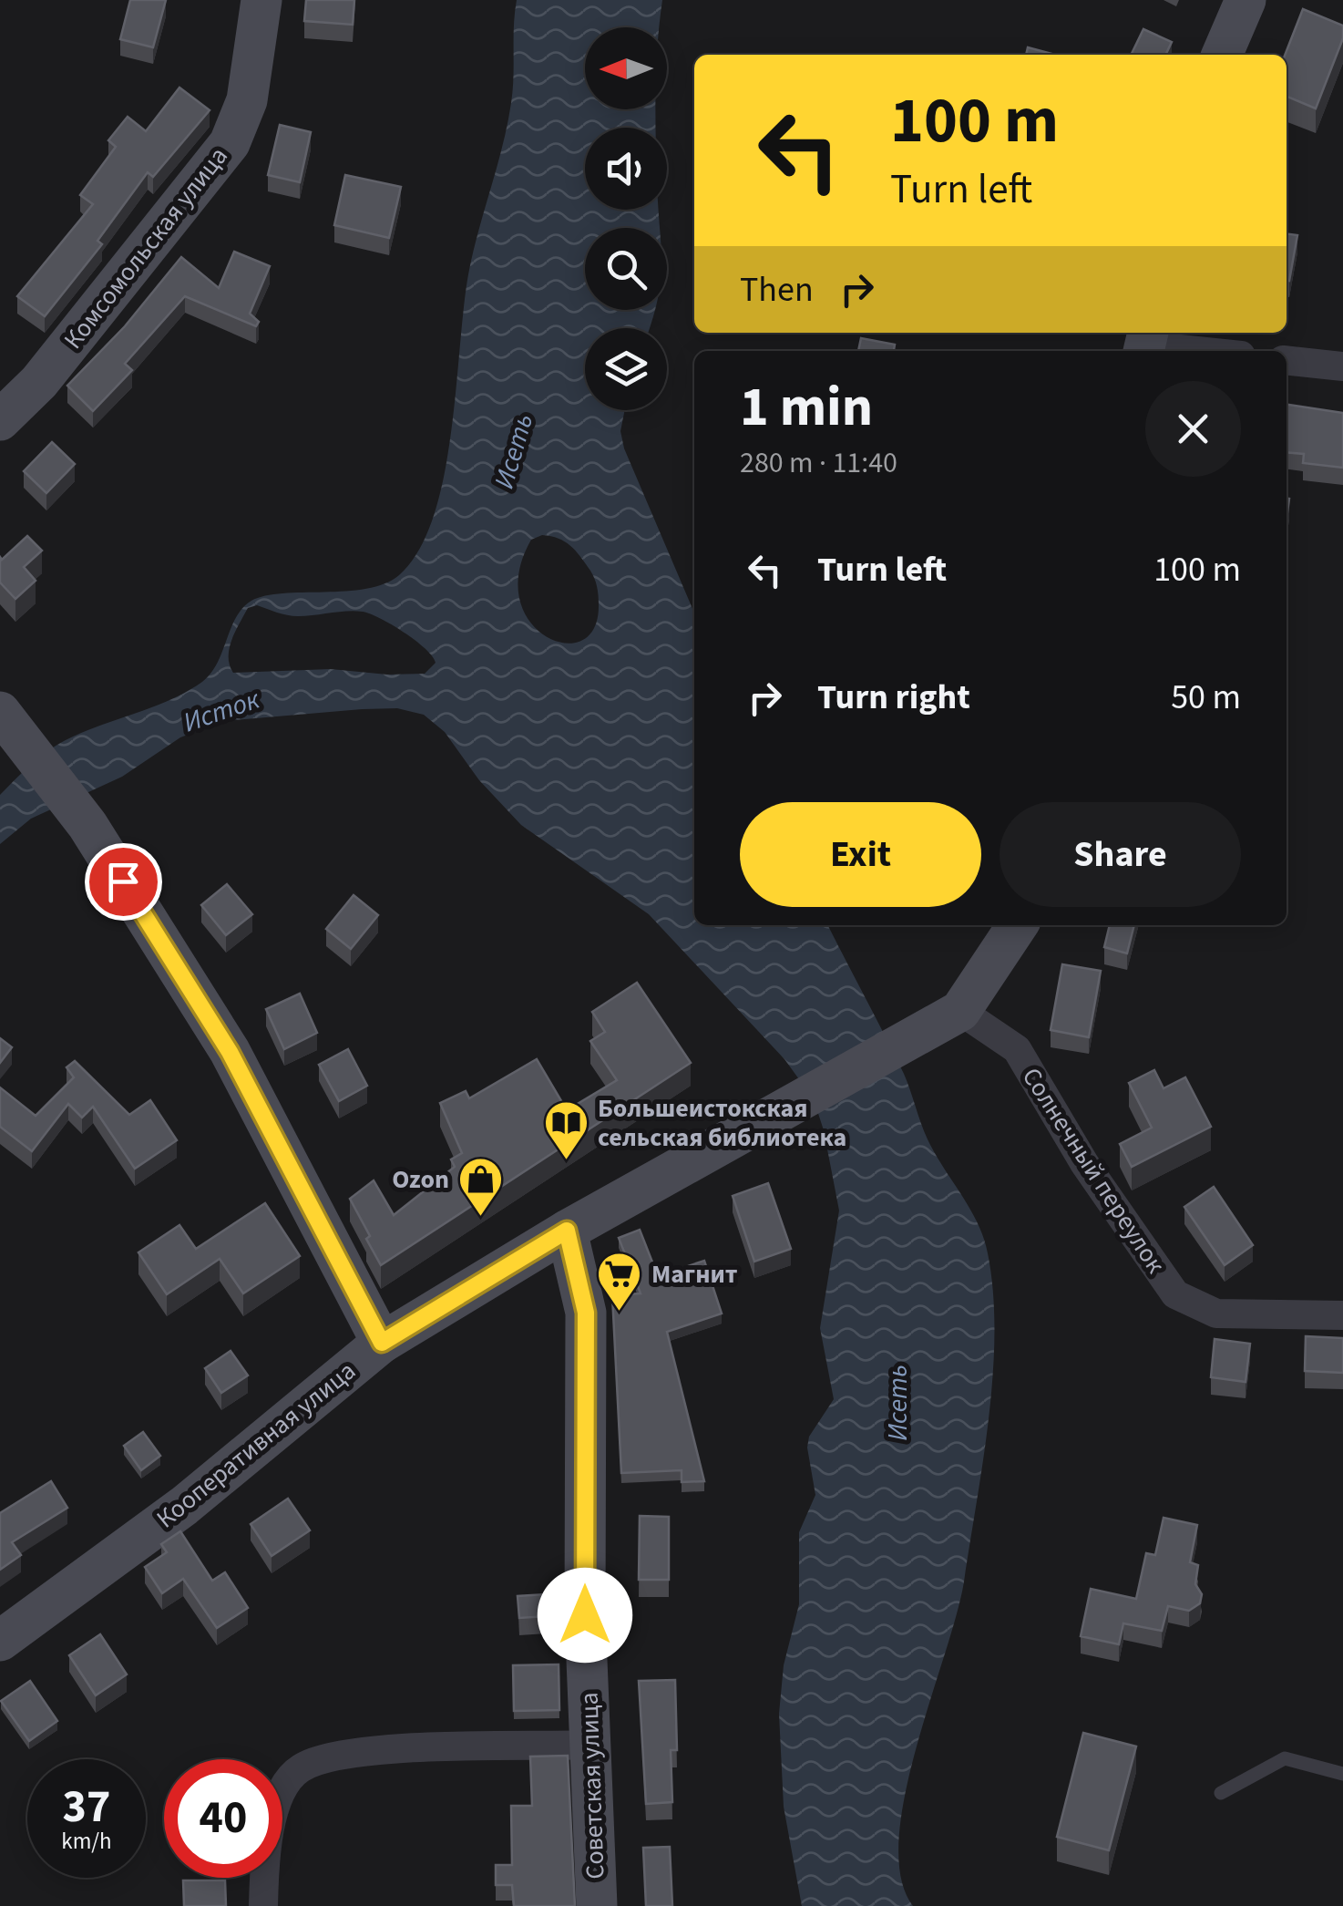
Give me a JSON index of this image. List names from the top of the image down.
{
  "streets": {
    "street": [
      "Комсомольская улица",
      "Солнечный переулок",
      "Кооперативная улица",
      "Советская улица"
    ]
  },
  "crossings": [
    ["Солнечный переулок", "Кооперативная улица"],
    ["Кооперативная улица", "Советская улица"]
  ],
  "water": ["Исеть", "Исток"],
  "places": {
    "library": ["Большеистокская сельская библиотека"],
    "shop": ["Ozon"],
    "supermarket": ["Магнит"]
  },
  "north": "left",
  "page": {
    "turn": ["100 m", "Turn left"],
    "then": "Then",
    "heading": ["1 min", "280 m · 11:40"],
    "list": [
      {
        "name": "Turn left",
        "value": "100 m"
      },
      {
        "name": "Turn right",
        "value": "50 m"
      }
    ],
    "buttons": ["Exit", "Share"],
    "speed": "37 km/h",
    "limit": "40"
  }
}
